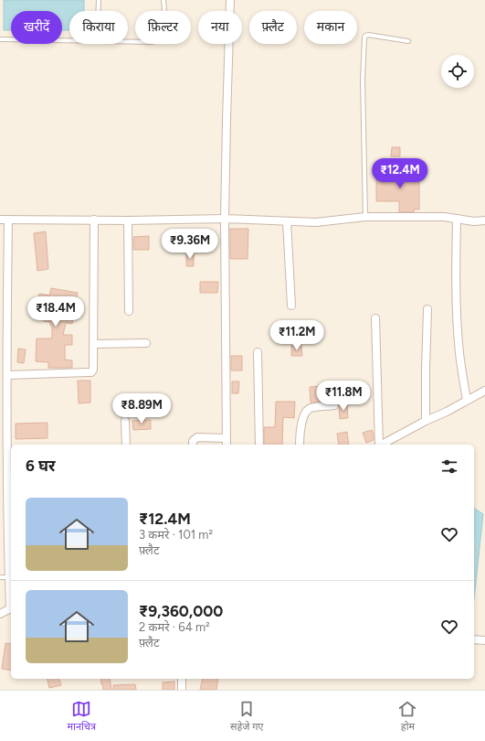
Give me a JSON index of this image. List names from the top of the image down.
{
  "page": {
    "chip": [
      "खरीदें",
      "किराया",
      "फ़िल्टर",
      "नया",
      "फ़्लैट",
      "मकान"
    ],
    "price": [
      "₹12.4M",
      "₹9.36M",
      "₹18.4M",
      "₹11.2M",
      "₹11.8M",
      "₹8.89M"
    ],
    "heading": "6 घर",
    "list": [
      {
        "name": "₹12.4M",
        "note": "3 कमरे · 101 m² · फ़्लैट"
      },
      {
        "name": "₹9,360,000",
        "note": "2 कमरे · 64 m² · फ़्लैट"
      }
    ],
    "tabs": ["मानचित्र", "सहेजे गए", "होम"]
  }
}
